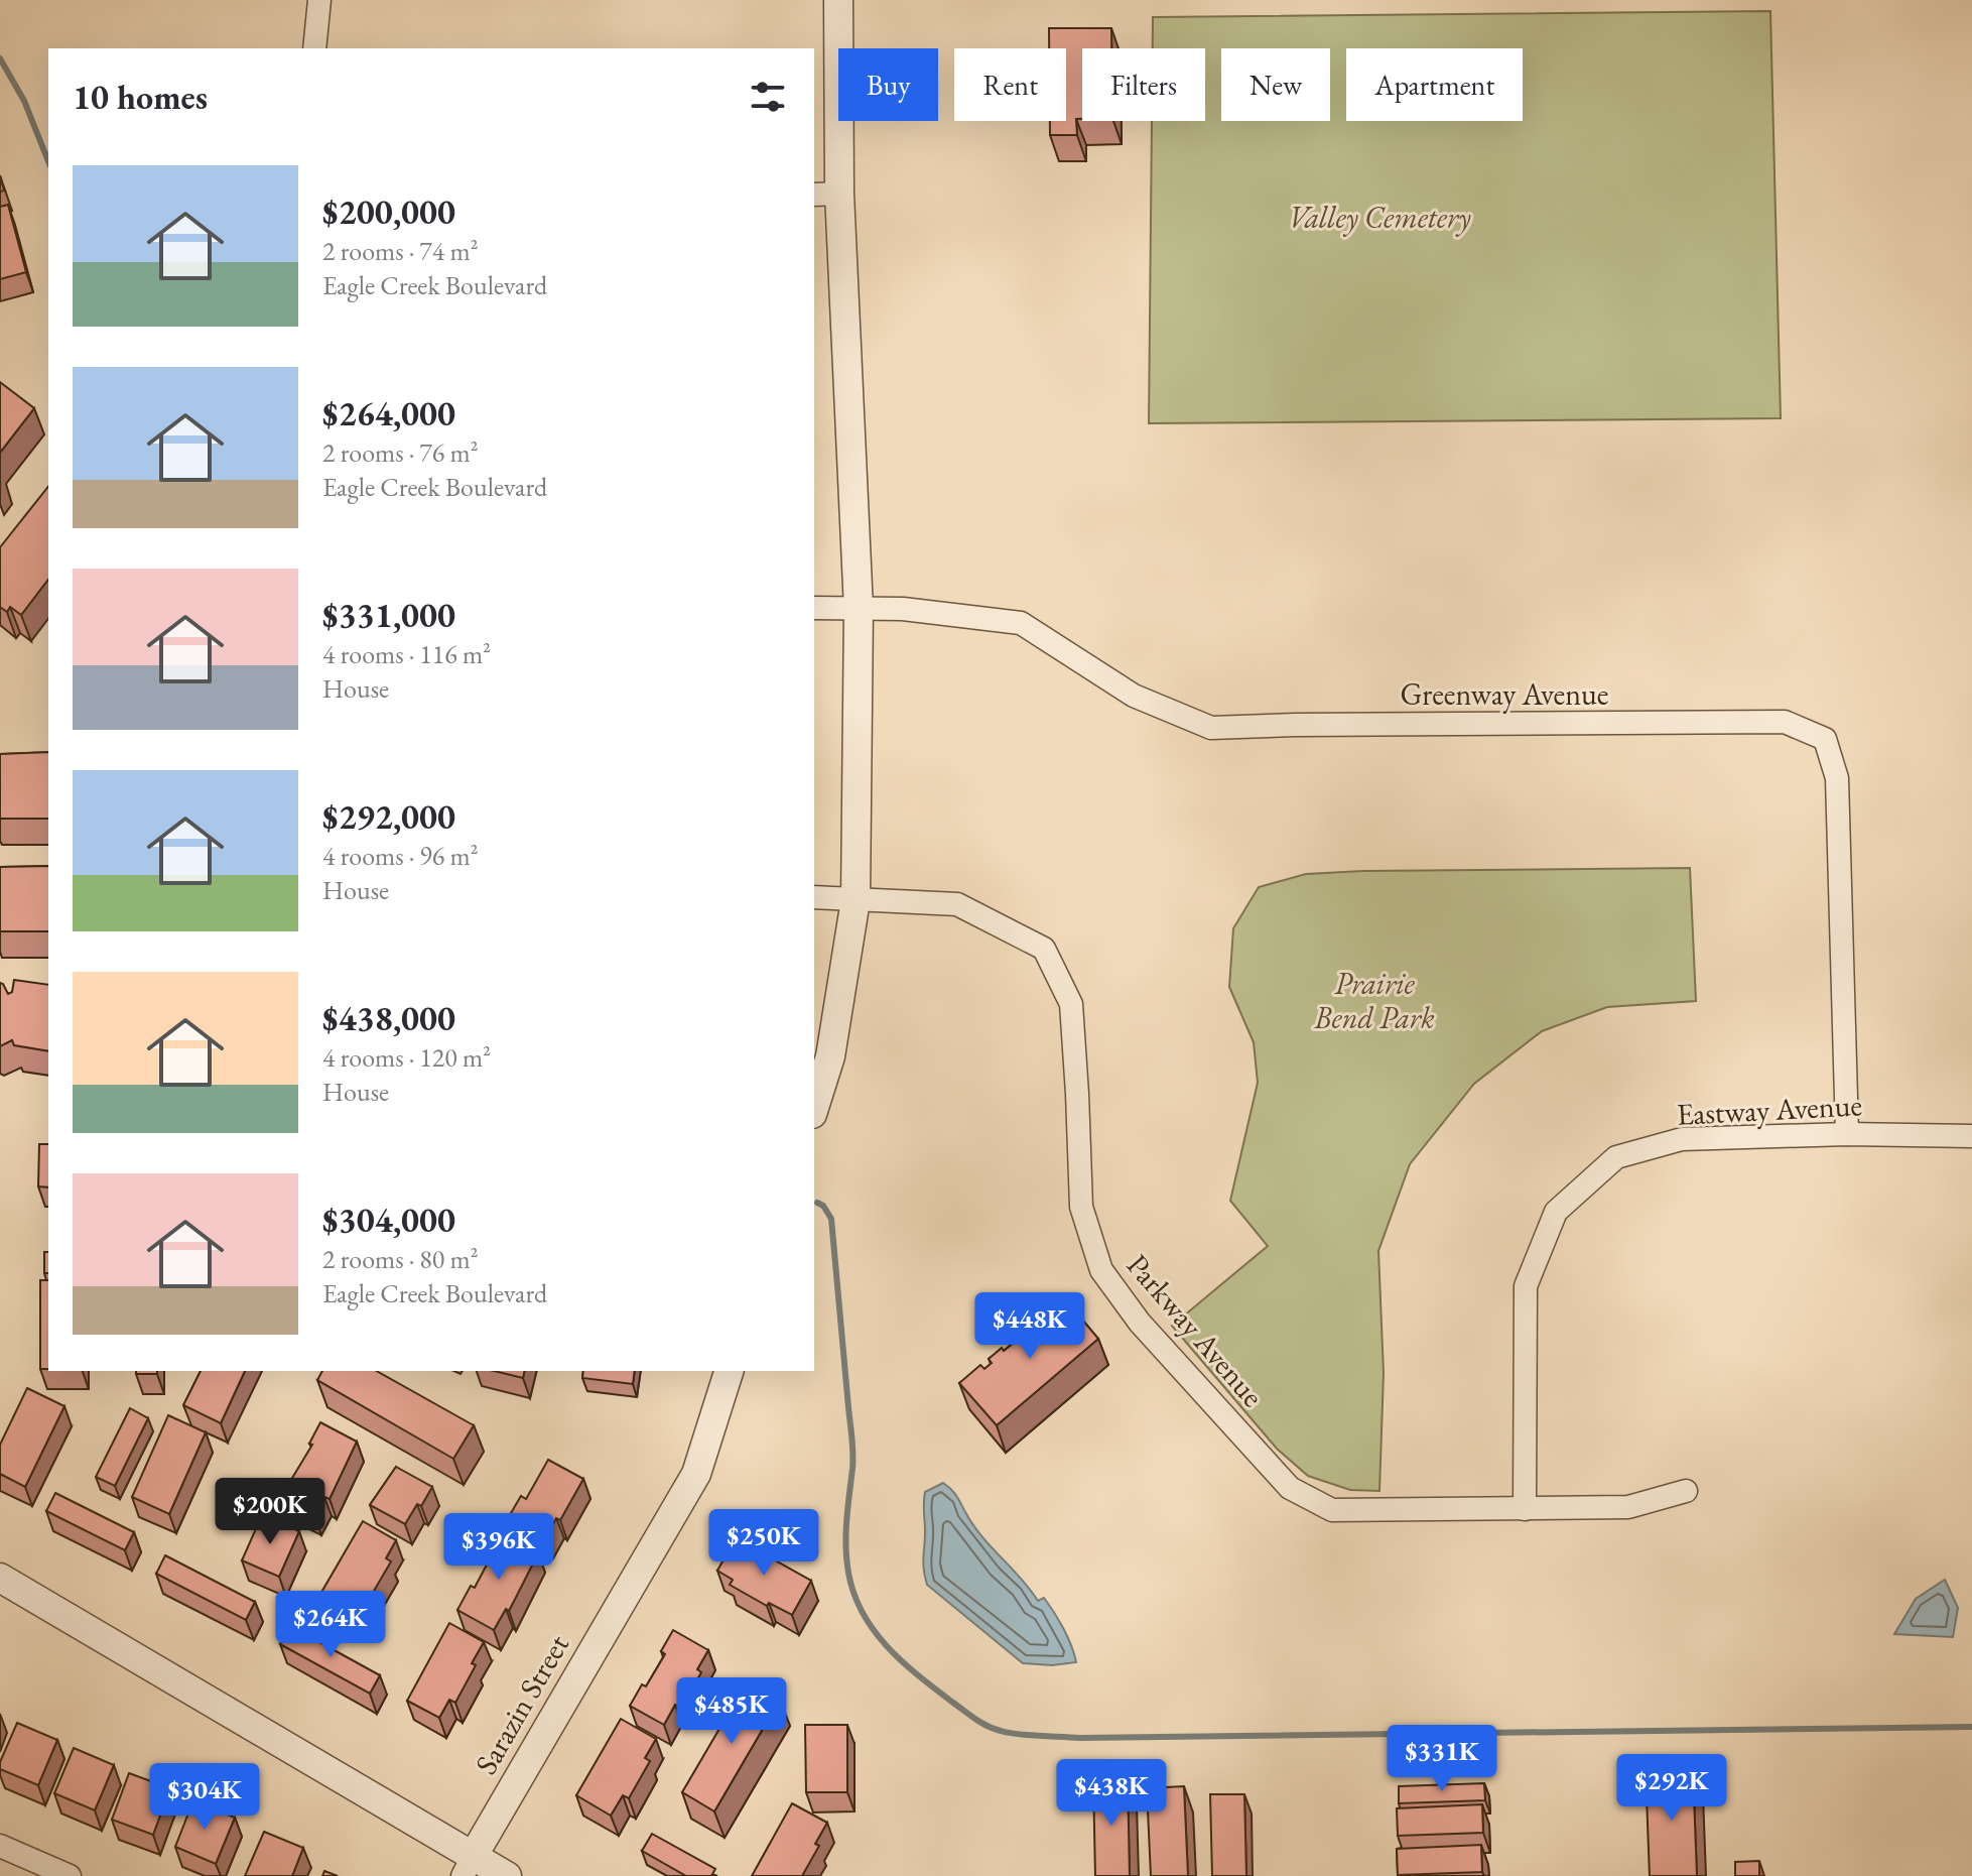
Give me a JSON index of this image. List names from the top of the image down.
{
  "streets": {
    "street": [
      "Greenway Avenue",
      "Eastway Avenue",
      "Parkway Avenue",
      "Sarazin Street"
    ]
  },
  "crossings": [
    ["Greenway Avenue", "Eastway Avenue"],
    ["Eastway Avenue", "Parkway Avenue"]
  ],
  "parks": ["Valley Cemetery", "Prairie Bend Park"],
  "page": {
    "chip": [
      "Buy",
      "Rent",
      "Filters",
      "New",
      "Apartment"
    ],
    "heading": "10 homes",
    "list": [
      {
        "name": "$200,000",
        "note": "2 rooms · 74 m² · Eagle Creek Boulevard"
      },
      {
        "name": "$264,000",
        "note": "2 rooms · 76 m² · Eagle Creek Boulevard"
      },
      {
        "name": "$331,000",
        "note": "4 rooms · 116 m² · House"
      },
      {
        "name": "$292,000",
        "note": "4 rooms · 96 m² · House"
      },
      {
        "name": "$438,000",
        "note": "4 rooms · 120 m² · House"
      },
      {
        "name": "$304,000",
        "note": "2 rooms · 80 m² · Eagle Creek Boulevard"
      }
    ],
    "price": [
      "$448K",
      "$200K",
      "$250K",
      "$396K",
      "$264K",
      "$485K",
      "$331K",
      "$292K",
      "$438K",
      "$304K"
    ]
  }
}
